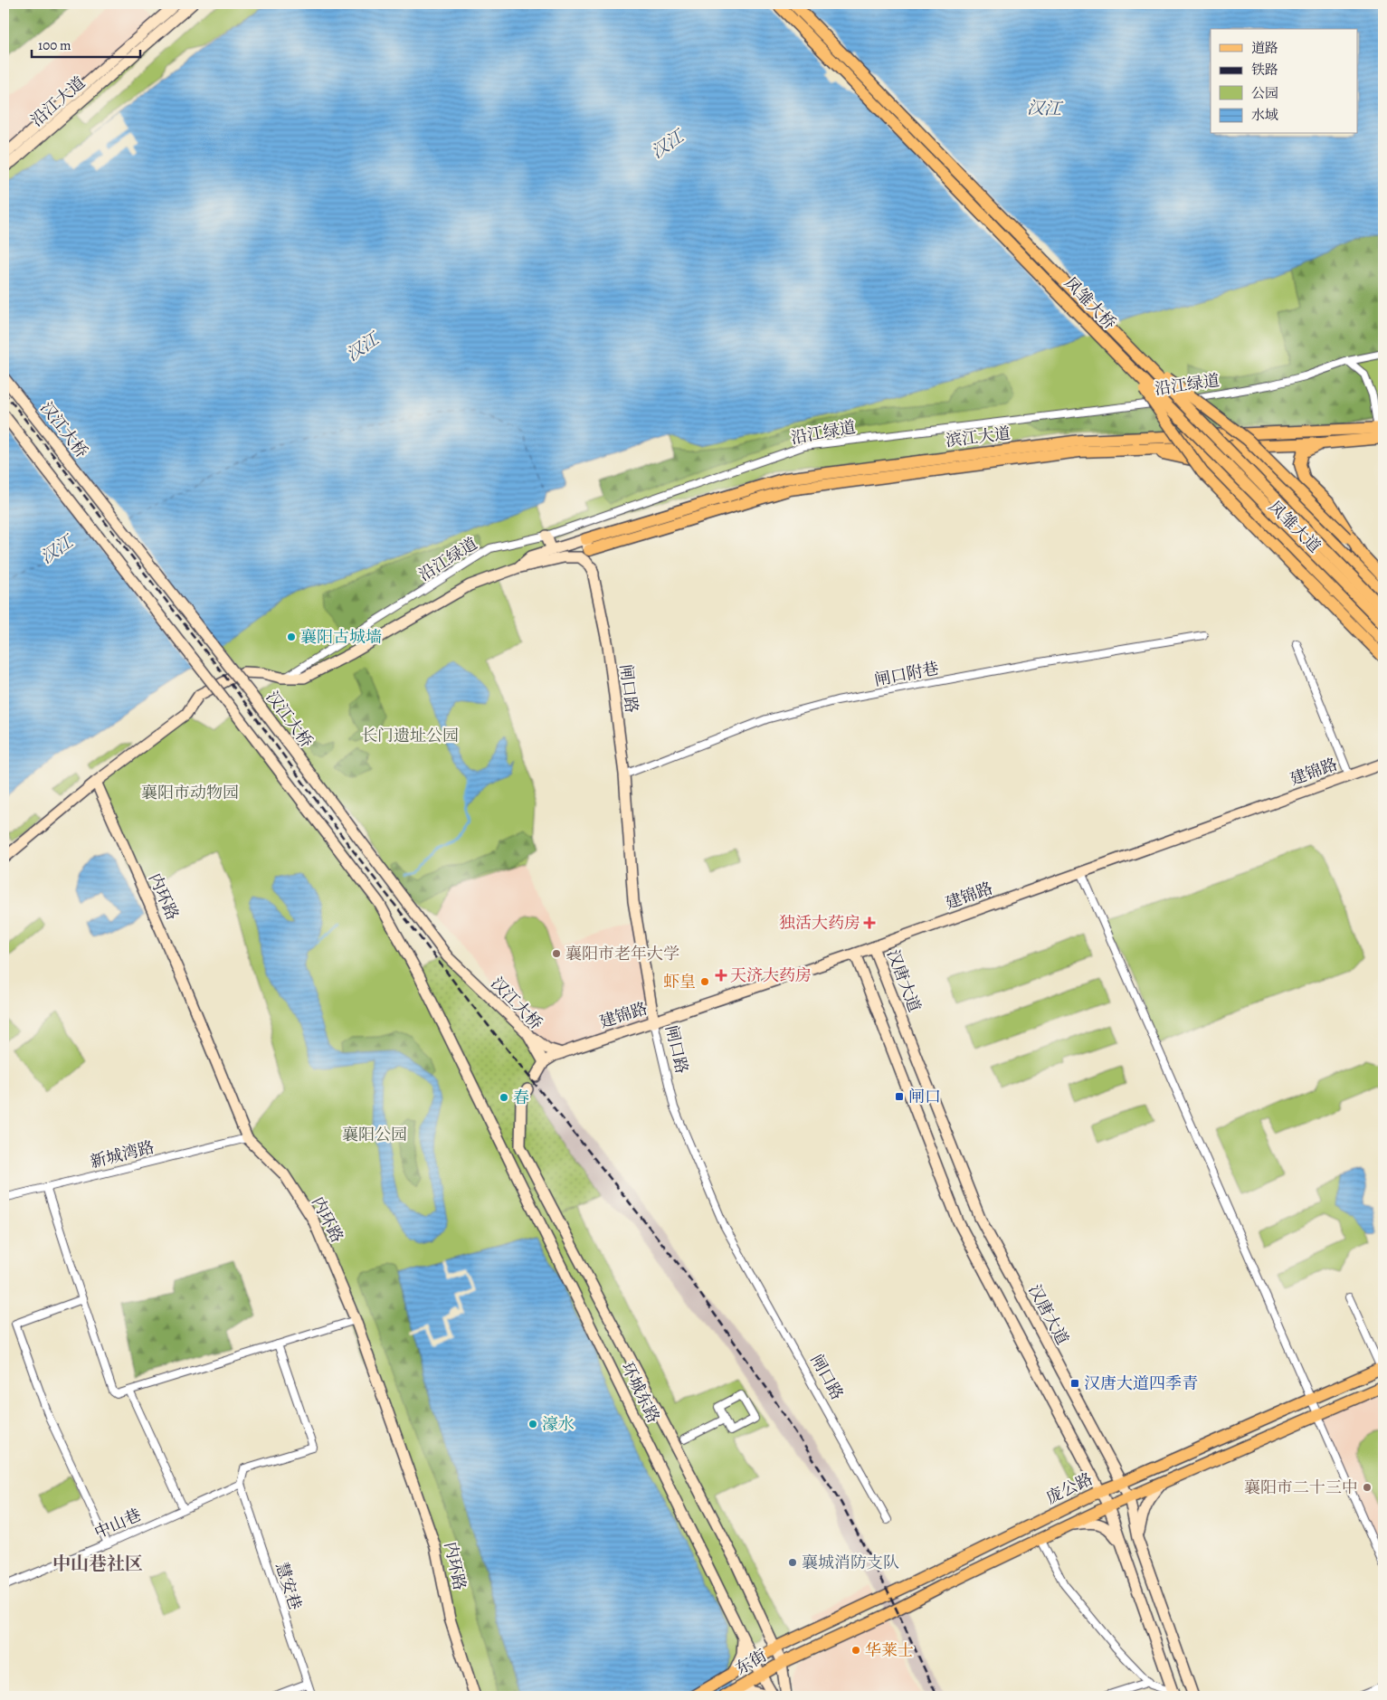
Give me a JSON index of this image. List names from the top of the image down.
{
  "streets": {
    "main road": [
      "沿江大道",
      "凤雏大桥",
      "汉江大桥",
      "滨江大道",
      "凤雏大道",
      "闸口路",
      "建锦路",
      "内环路",
      "汉唐大道",
      "环城东路",
      "庞公路",
      "东街"
    ],
    "street": [
      "沿江绿道",
      "闸口附巷",
      "新城湾路",
      "中山巷",
      "慧安巷"
    ]
  },
  "crossings": [
    ["汉江大桥", "建锦路"],
    ["滨江大道", "凤雏大道"],
    ["滨江大道", "闸口路"],
    ["闸口附巷", "闸口路"],
    ["闸口路", "建锦路"],
    ["建锦路", "汉唐大道"],
    ["内环路", "新城湾路"],
    ["汉唐大道", "庞公路"],
    ["环城东路", "庞公路"],
    ["环城东路", "东街"],
    ["庞公路", "东街"],
    ["中山巷", "慧安巷"]
  ],
  "districts": ["中山巷社区"],
  "water": ["汉江"],
  "parks": ["长门遗址公园", "襄阳市动物园", "襄阳公园"],
  "places": {
    "other": [
      "襄阳古城墙",
      "襄阳市老年大学",
      "虾皇",
      "春",
      "濠水",
      "襄阳市二十三中",
      "襄城消防支队",
      "华莱士"
    ],
    "health": ["独活大药房", "天济大药房"],
    "transit": ["闸口", "汉唐大道四季青"]
  },
  "legend": [
    "道路",
    "铁路",
    "公园",
    "水域"
  ],
  "scale_bar": "100 m"
}
